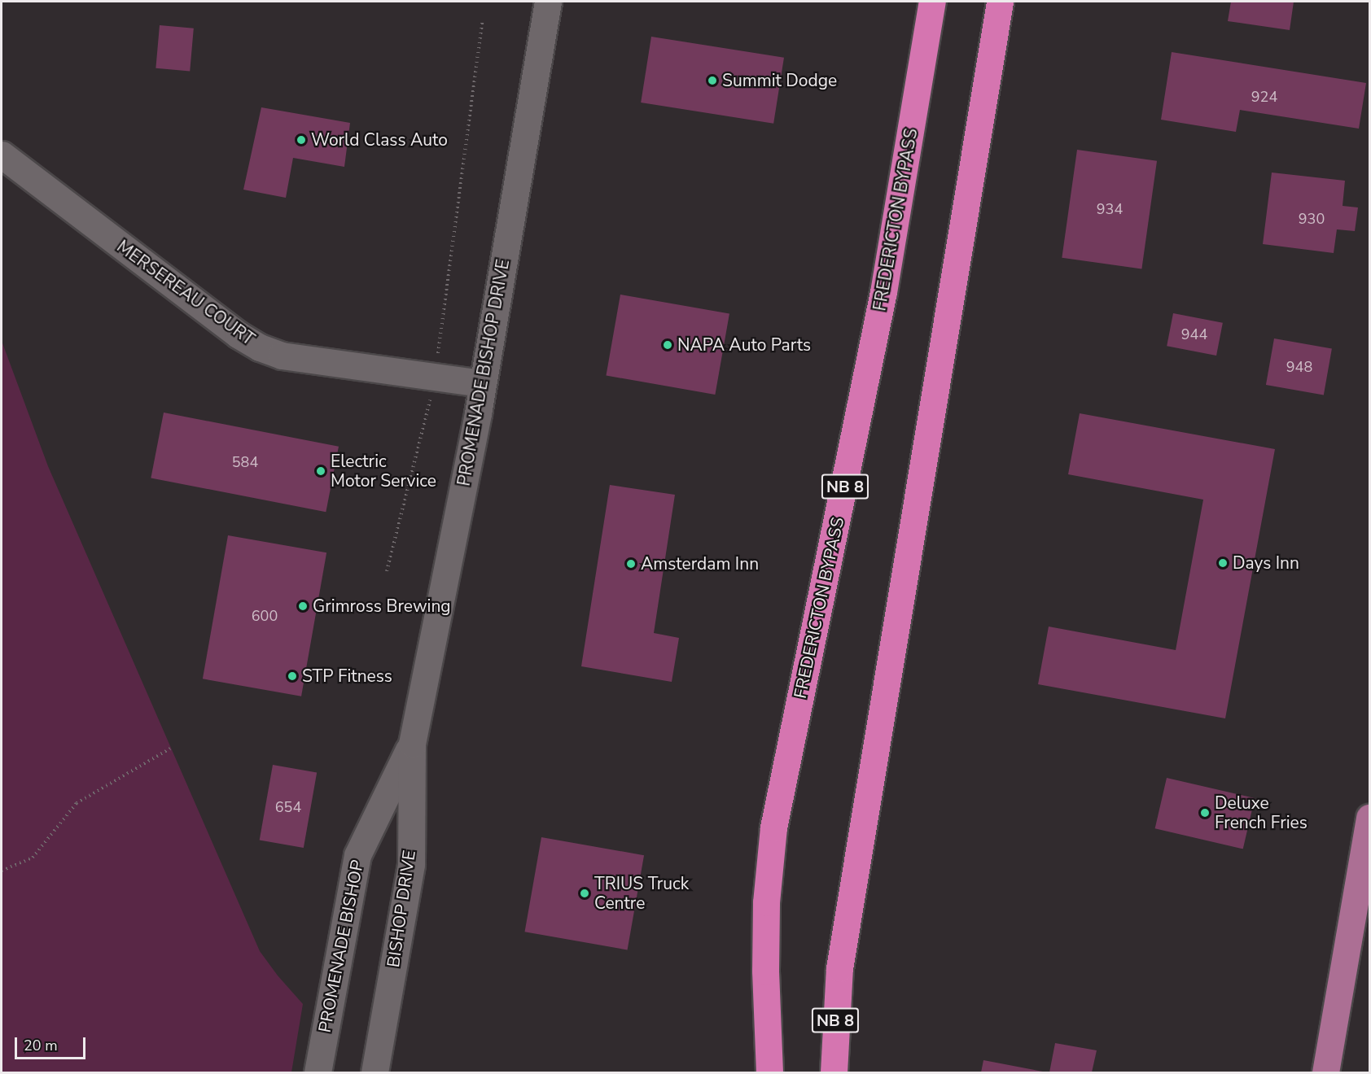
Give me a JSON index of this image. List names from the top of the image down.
{
  "streets": {
    "highway": ["FREDERICTON BYPASS", "NB 8"],
    "street": [
      "MERSEREAU COURT",
      "PROMENADE BISHOP DRIVE",
      "BISHOP DRIVE",
      "PROMENADE BISHOP"
    ]
  },
  "crossings": [
    ["MERSEREAU COURT", "PROMENADE BISHOP DRIVE"],
    ["PROMENADE BISHOP DRIVE", "BISHOP DRIVE"],
    ["PROMENADE BISHOP DRIVE", "PROMENADE BISHOP"],
    ["BISHOP DRIVE", "PROMENADE BISHOP"]
  ],
  "places": [
    "Summit Dodge",
    "World Class Auto",
    "NAPA Auto Parts",
    "Electric Motor Service",
    "Days Inn",
    "Amsterdam Inn",
    "Grimross Brewing",
    "STP Fitness",
    "Deluxe French Fries",
    "TRIUS Truck Centre"
  ],
  "house_numbers": [
    "924",
    "934",
    "930",
    "944",
    "948",
    "584",
    "600",
    "654"
  ],
  "scale_bar": "20 m"
}
